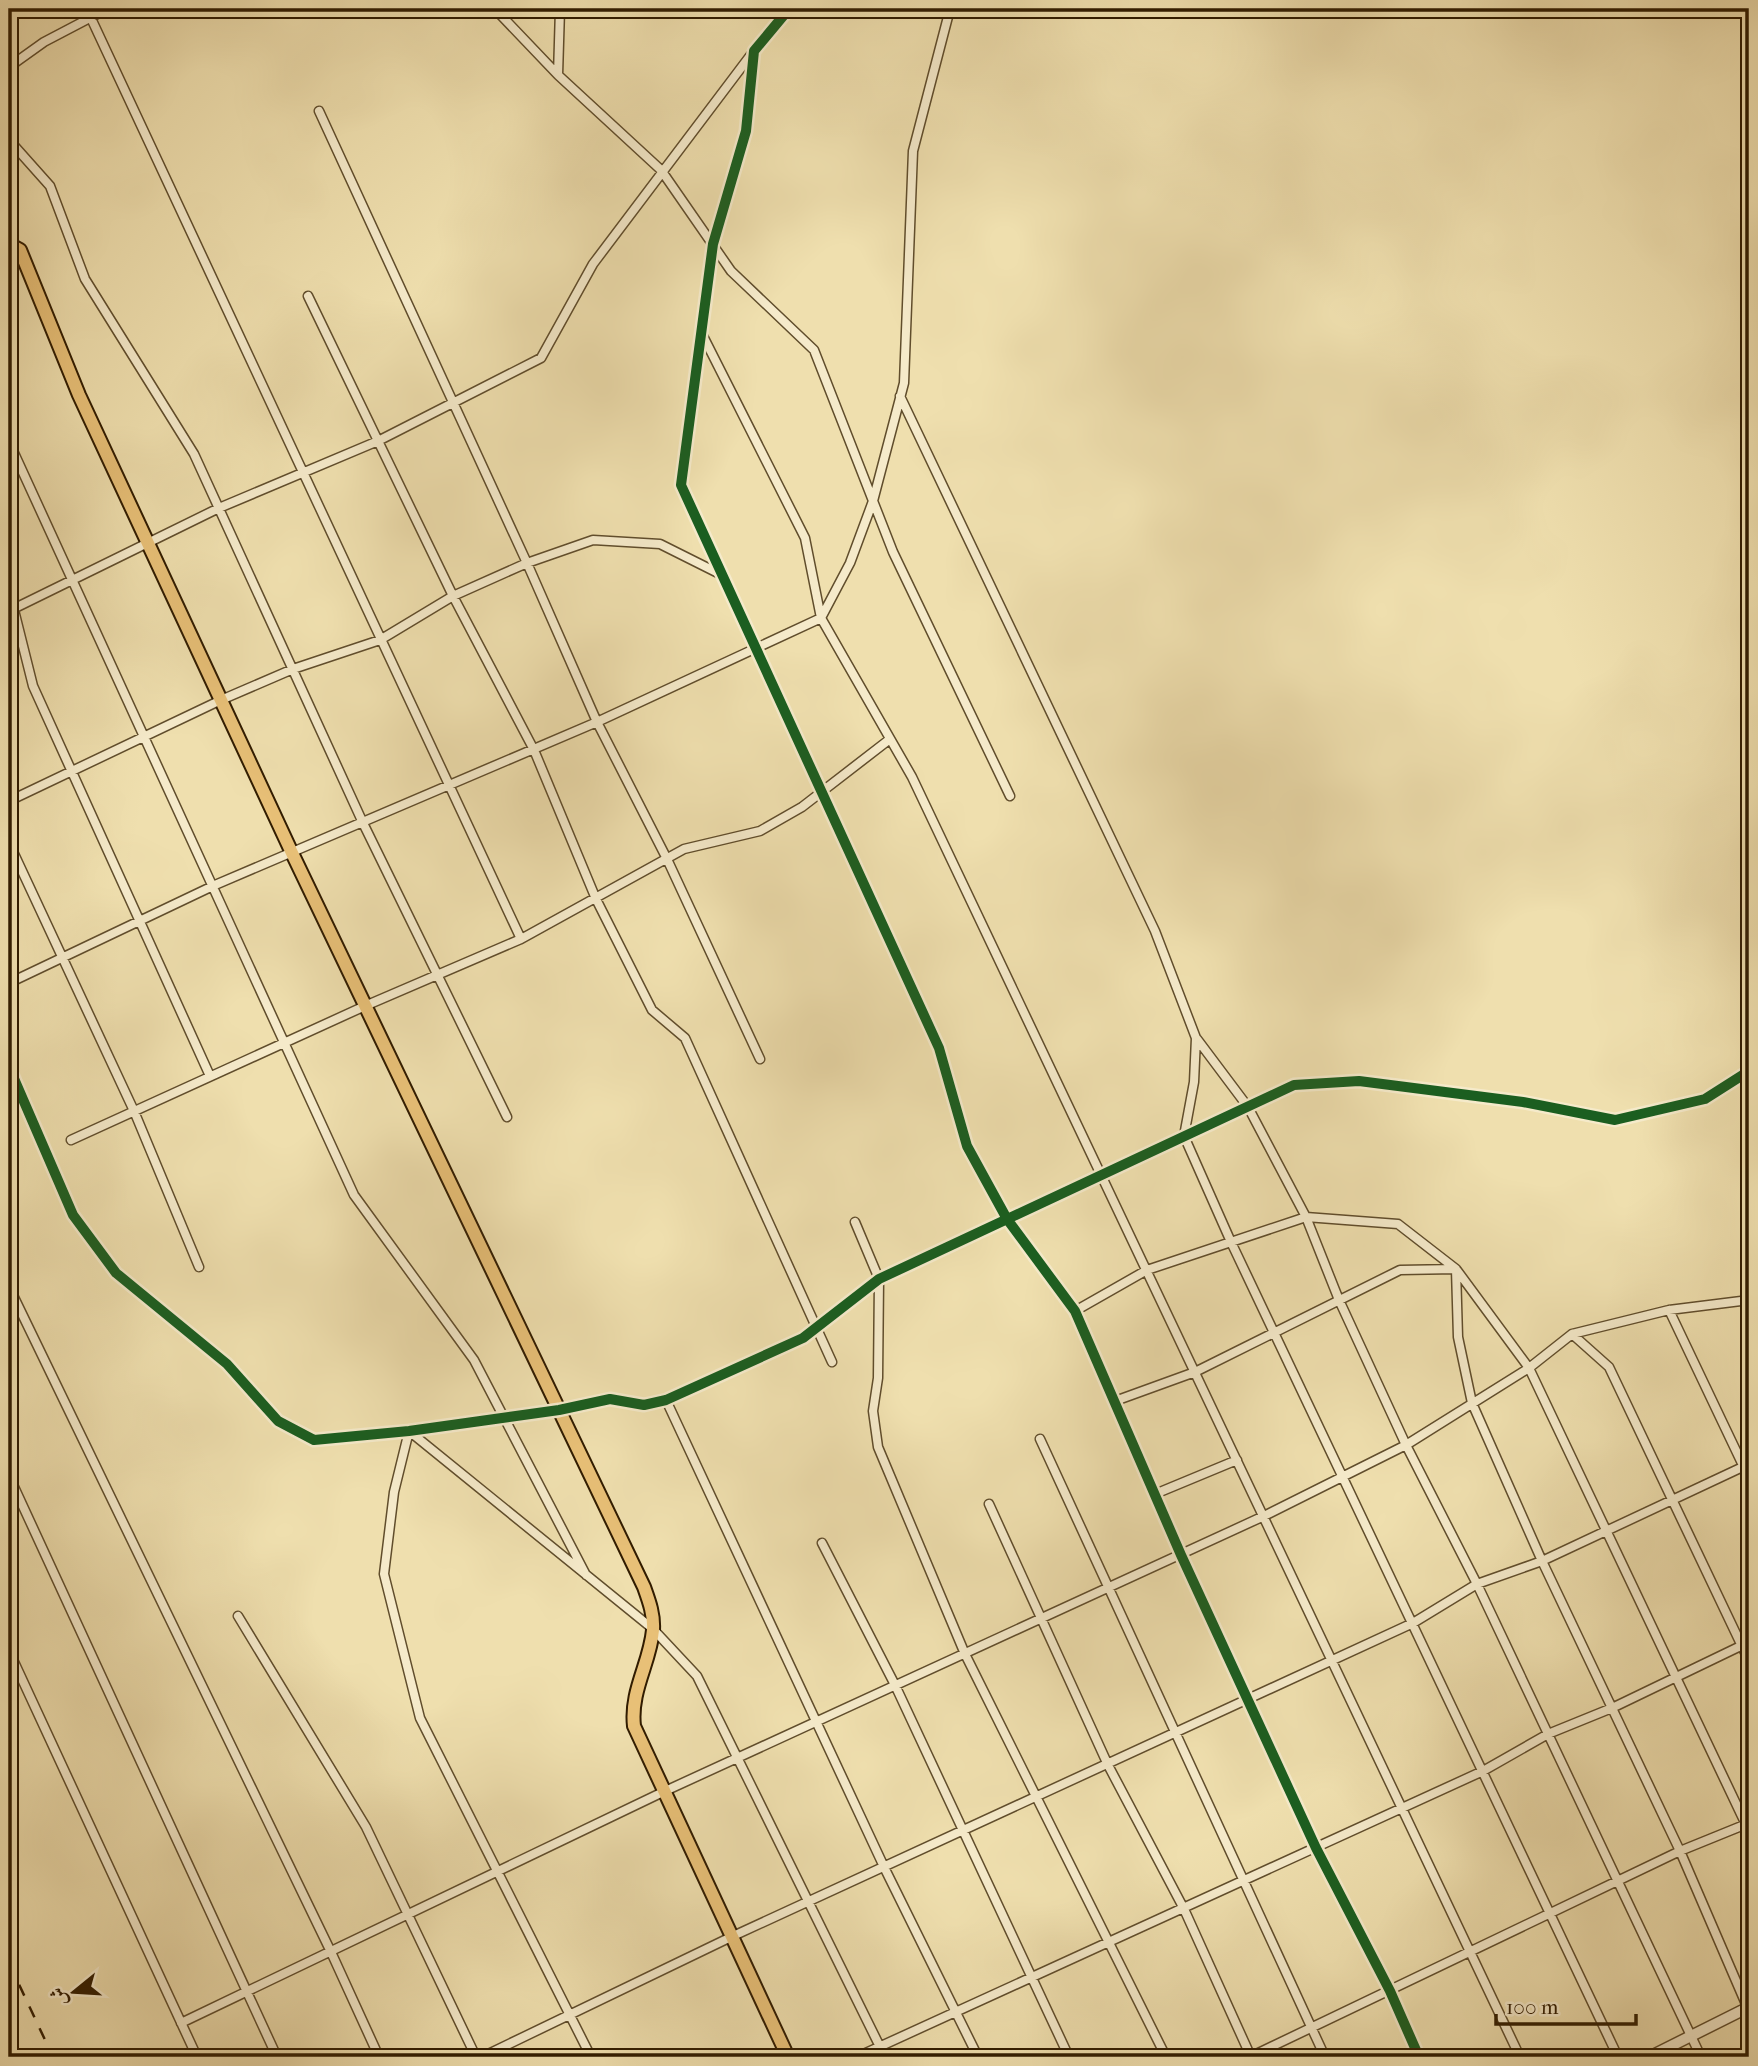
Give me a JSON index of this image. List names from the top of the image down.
{
  "scale_bar": "100 m",
  "north": "left"
}
